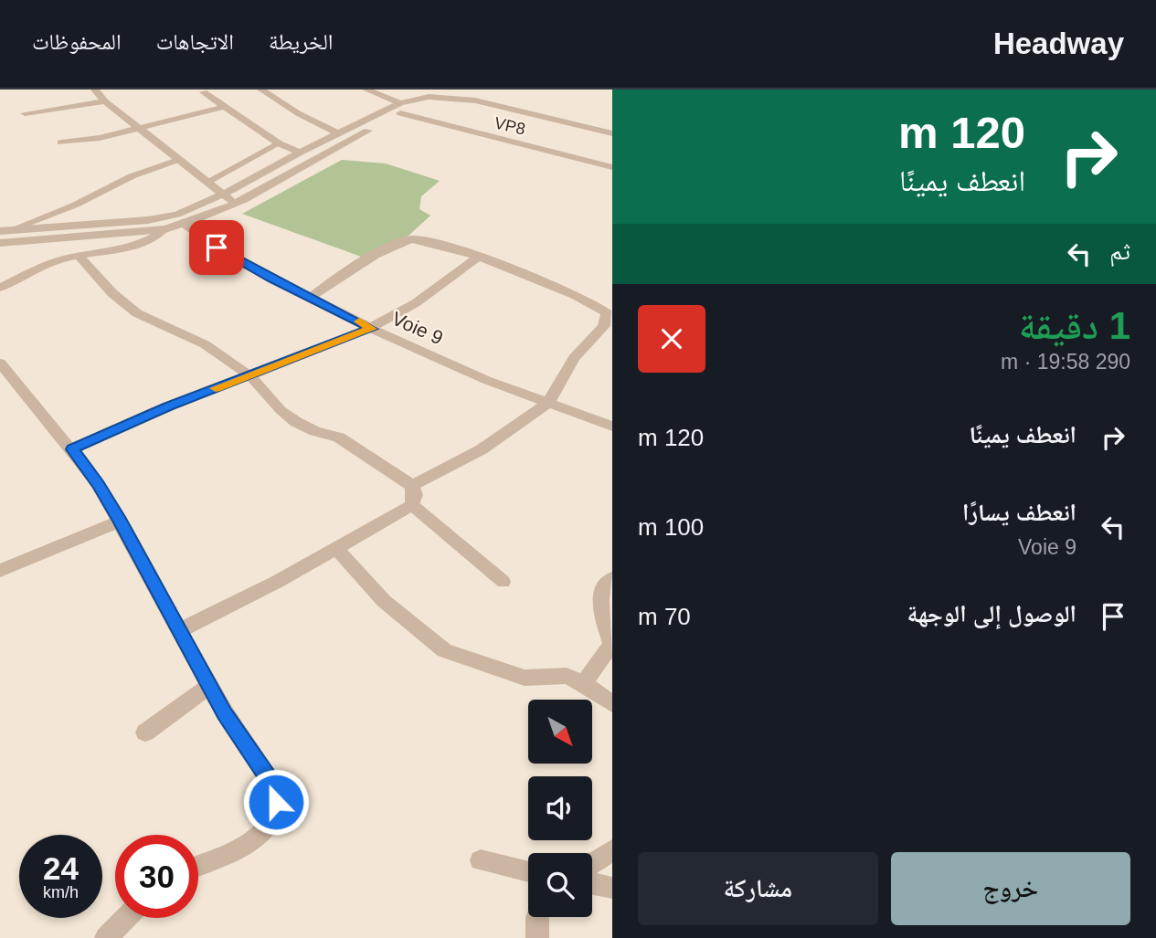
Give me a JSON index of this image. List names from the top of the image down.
{
  "streets": {
    "street": ["VP8", "Voie 9"]
  },
  "north": "bottom right",
  "page": {
    "header": "Headway",
    "nav": ["الخريطة", "الاتجاهات", "المحفوظات"],
    "turn": ["120 m", "انعطف يمينًا"],
    "then": "ثم",
    "heading": ["1 دقيقة", "290 m · 19:58"],
    "list": [
      {
        "name": "انعطف يمينًا",
        "value": "120 m"
      },
      {
        "name": "انعطف يسارًا",
        "note": "Voie 9",
        "value": "100 m"
      },
      {
        "name": "الوصول إلى الوجهة",
        "value": "70 m"
      }
    ],
    "speed": "24 km/h",
    "limit": "30",
    "buttons": ["خروج", "مشاركة"]
  }
}
